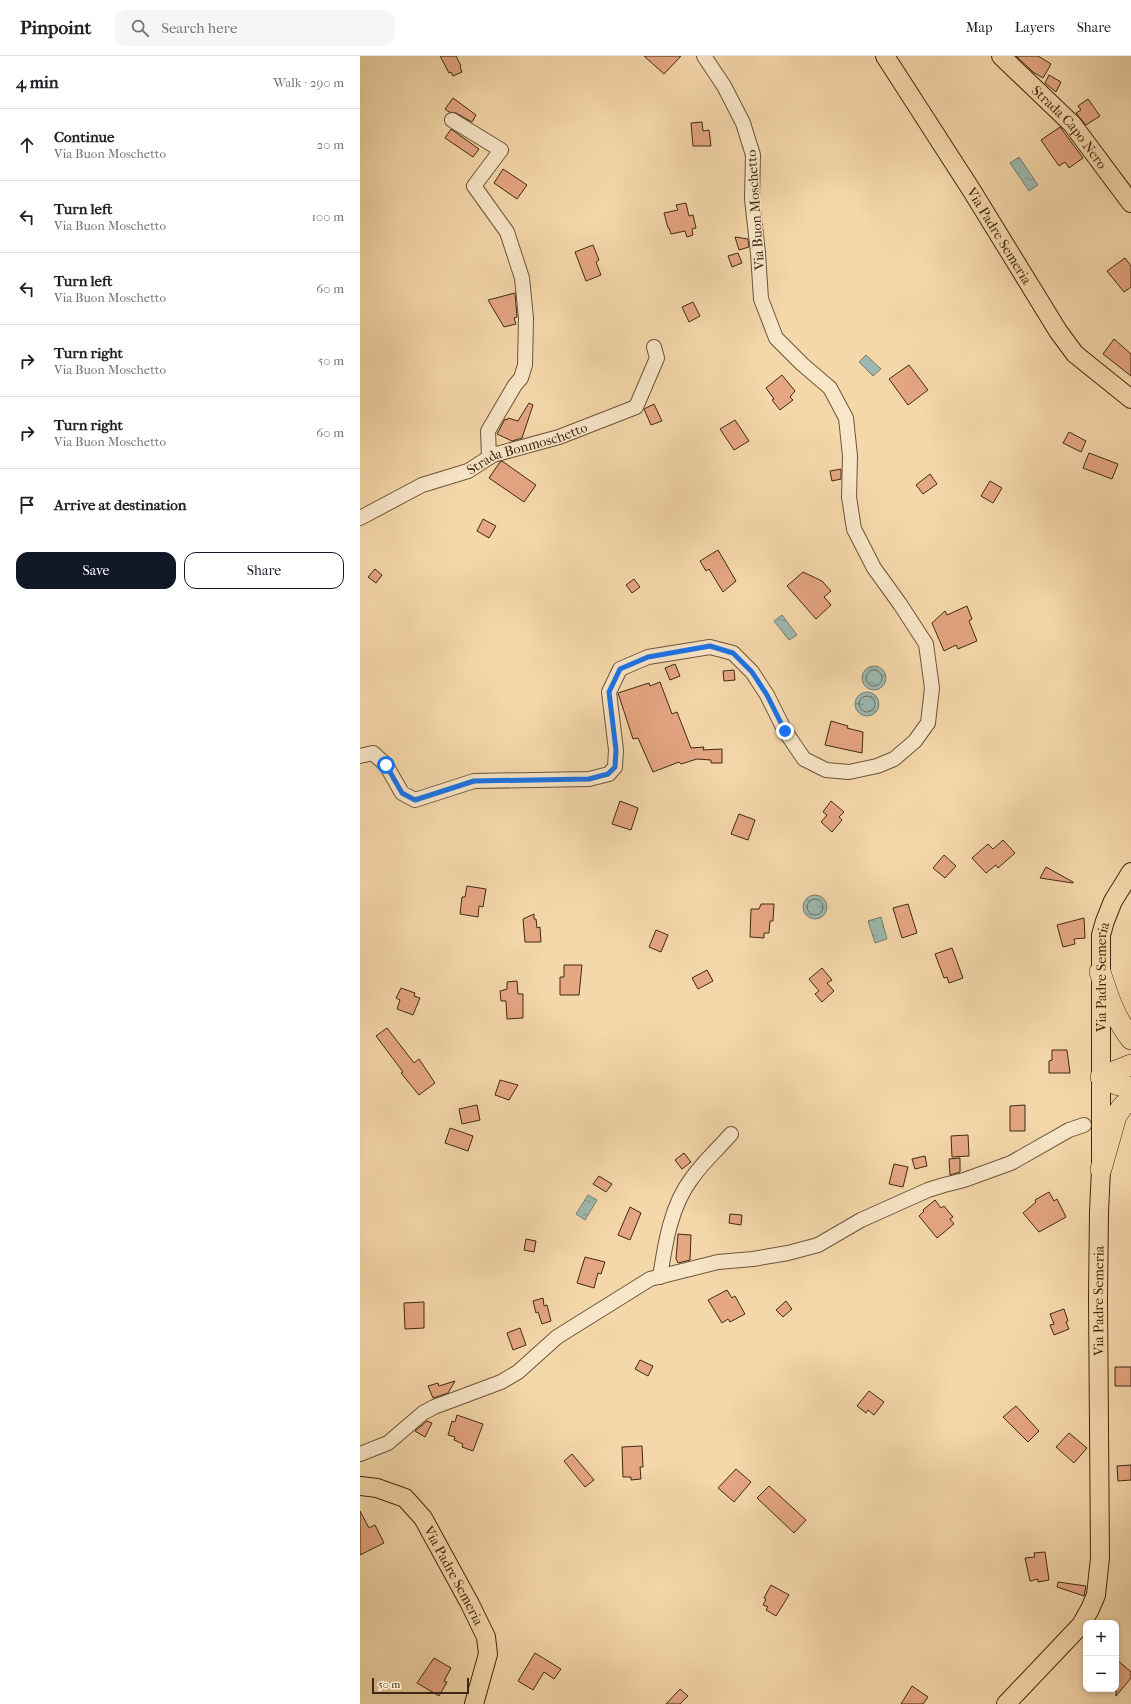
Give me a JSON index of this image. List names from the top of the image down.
{
  "streets": {
    "main road": ["Strada Capo Nero", "Via Padre Semeria"],
    "street": ["Via Buon Moschetto", "Strada Bonmoschetto"]
  },
  "scale_bar": "50 m",
  "page": {
    "header": "Pinpoint",
    "search": "Search here",
    "nav": ["Map", "Layers", "Share"],
    "heading": ["4 min", "Walk · 290 m"],
    "list": [
      ["Continue", "Via Buon Moschetto", "20 m"],
      ["Turn left", "Via Buon Moschetto", "100 m"],
      ["Turn left", "Via Buon Moschetto", "60 m"],
      ["Turn right", "Via Buon Moschetto", "50 m"],
      ["Turn right", "Via Buon Moschetto", "60 m"],
      "Arrive at destination"
    ],
    "buttons": ["Save", "Share"],
    "map_buttons": ["+", "−"],
    "scale": "50 m"
  }
}
